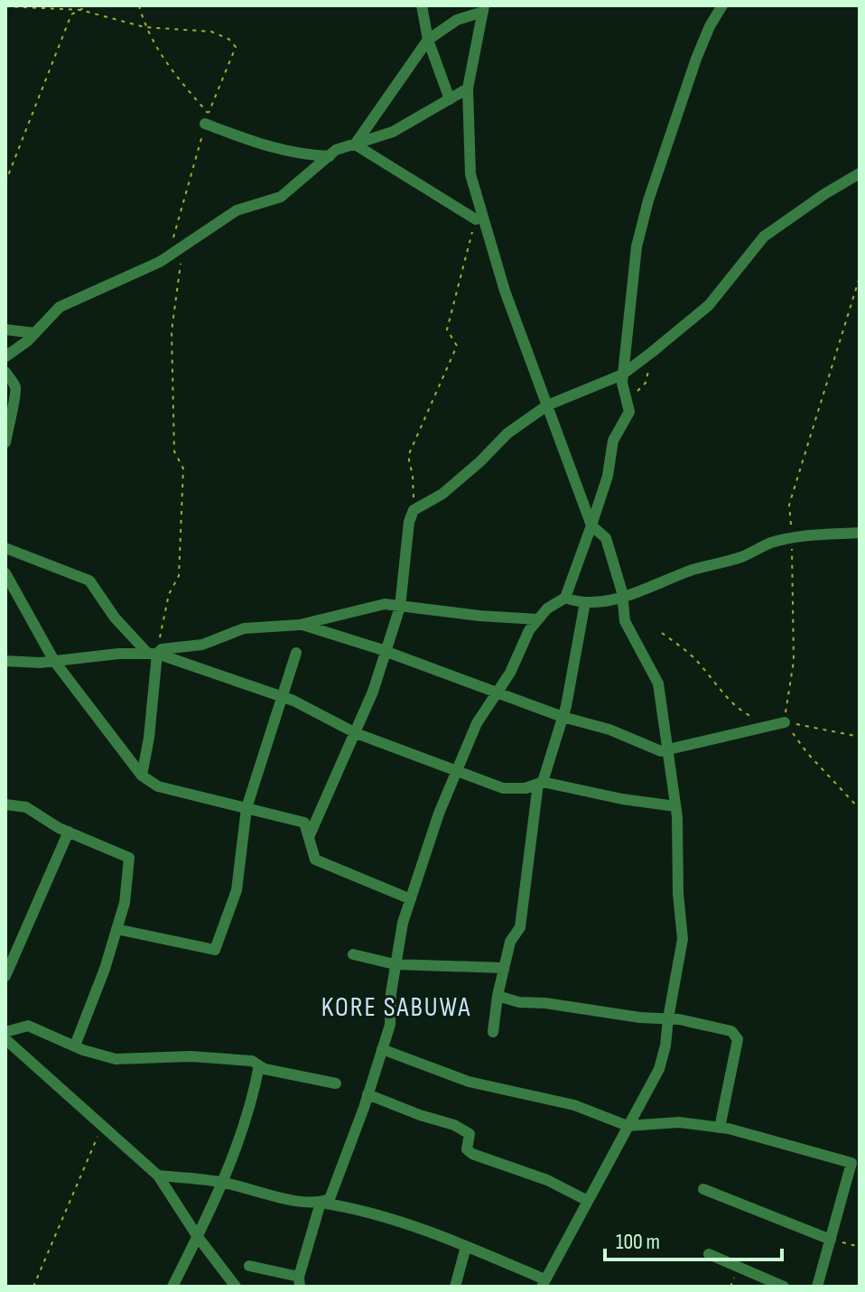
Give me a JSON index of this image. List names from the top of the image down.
{
  "districts": ["KORE SABUWA"],
  "scale_bar": "100 m"
}
